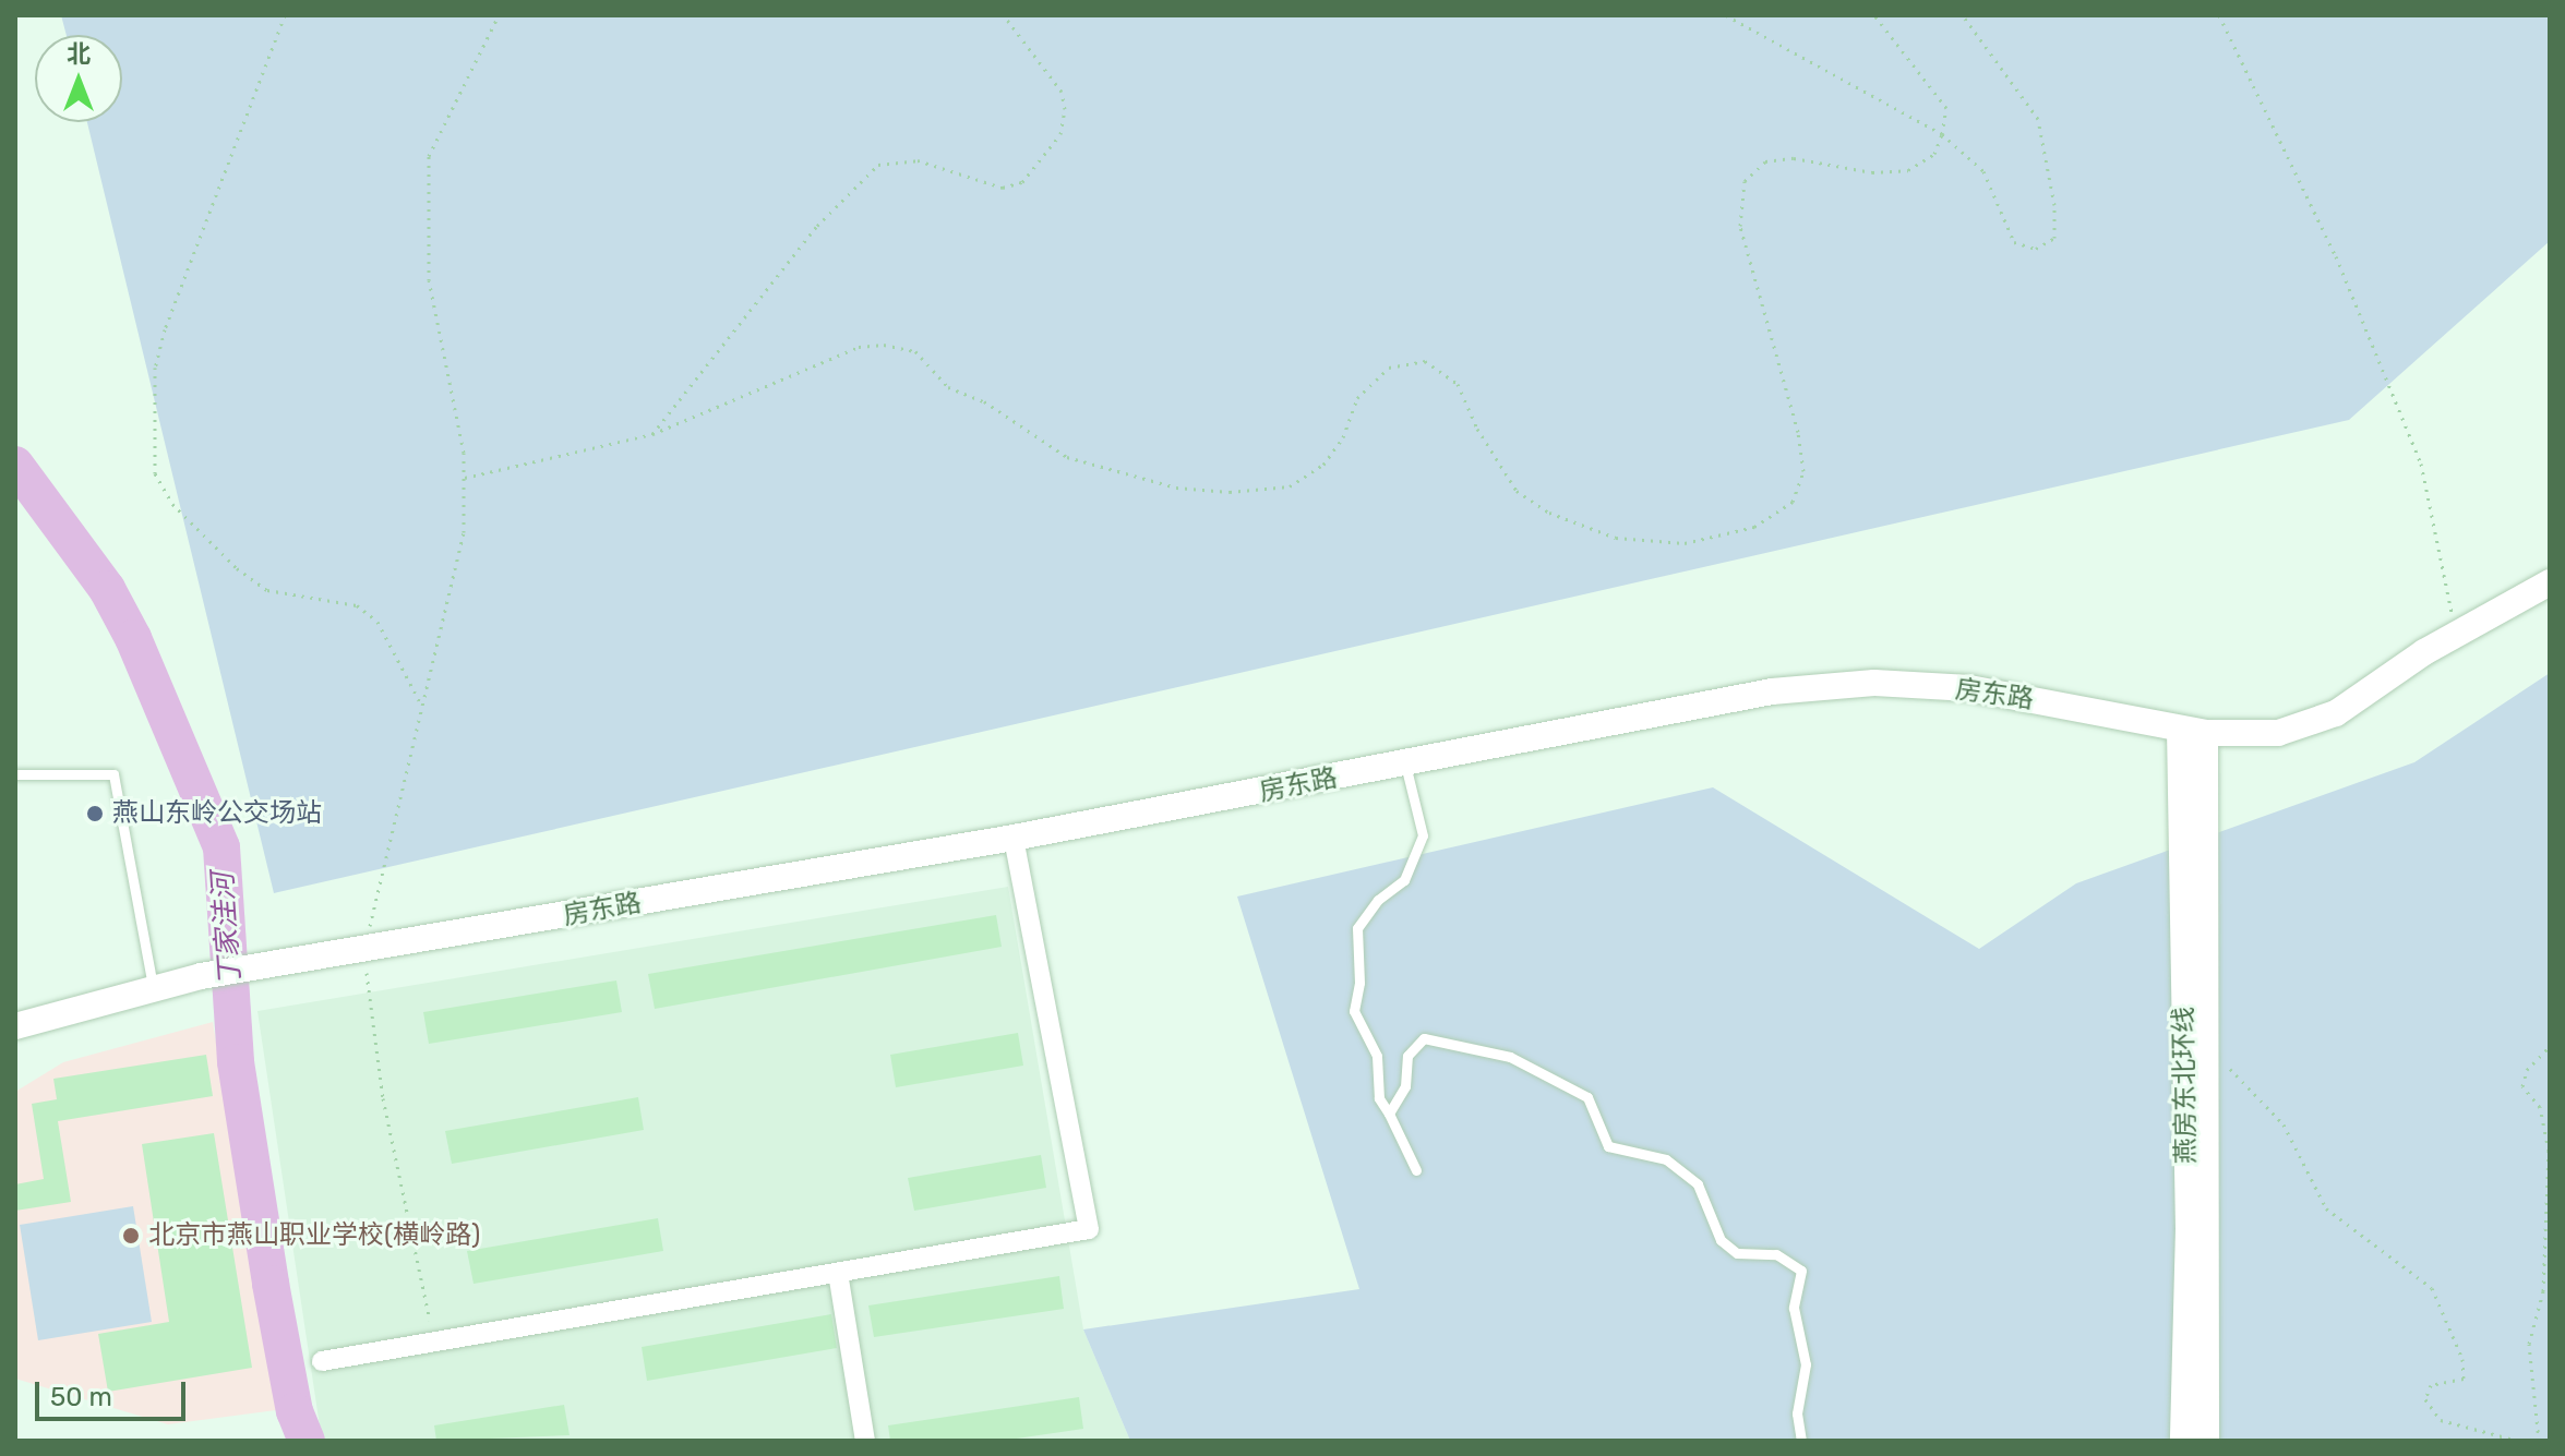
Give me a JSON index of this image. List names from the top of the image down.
{
  "streets": {
    "main road": ["房东路", "燕房东北环线"]
  },
  "crossings": [
    ["房东路", "燕房东北环线"]
  ],
  "water": ["丁家洼河"],
  "places": ["燕山东岭公交场站", "北京市燕山职业学校(横岭路)"],
  "scale_bar": "50 m",
  "north": "top"
}
